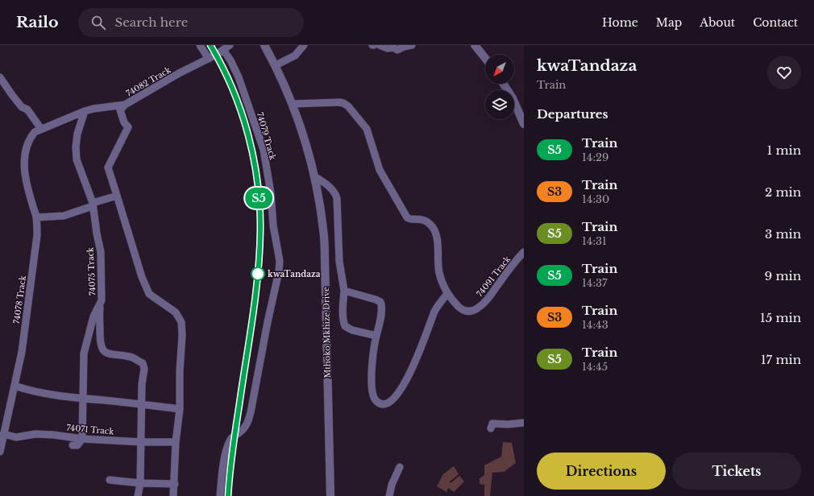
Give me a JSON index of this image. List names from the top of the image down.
{
  "streets": {
    "street": [
      "74082 Track",
      "74079 Track",
      "74075 Track",
      "74091 Track",
      "74078 Track",
      "Mthoko Mkhize Drive",
      "74071 Track"
    ]
  },
  "crossings": [
    ["74082 Track", "74079 Track"],
    ["74082 Track", "74075 Track"],
    ["74082 Track", "74078 Track"],
    ["74075 Track", "74071 Track"],
    ["74091 Track", "Mthoko Mkhize Drive"],
    ["74078 Track", "74071 Track"]
  ],
  "places": ["kwaTandaza"],
  "north": "bottom left",
  "page": {
    "header": "Railo",
    "search": "Search here",
    "nav": [
      "Home",
      "Map",
      "About",
      "Contact"
    ],
    "on_map": "S5",
    "heading": [
      ["kwaTandaza", "Train"],
      "Departures"
    ],
    "list": [
      {
        "mark": "S5",
        "name": "Train",
        "note": "14:29",
        "value": "1 min"
      },
      {
        "mark": "S3",
        "name": "Train",
        "note": "14:30",
        "value": "2 min"
      },
      {
        "mark": "S5",
        "name": "Train",
        "note": "14:31",
        "value": "3 min"
      },
      {
        "mark": "S5",
        "name": "Train",
        "note": "14:37",
        "value": "9 min"
      },
      {
        "mark": "S3",
        "name": "Train",
        "note": "14:43",
        "value": "15 min"
      },
      {
        "mark": "S5",
        "name": "Train",
        "note": "14:45",
        "value": "17 min"
      }
    ],
    "buttons": ["Directions", "Tickets"]
  }
}
